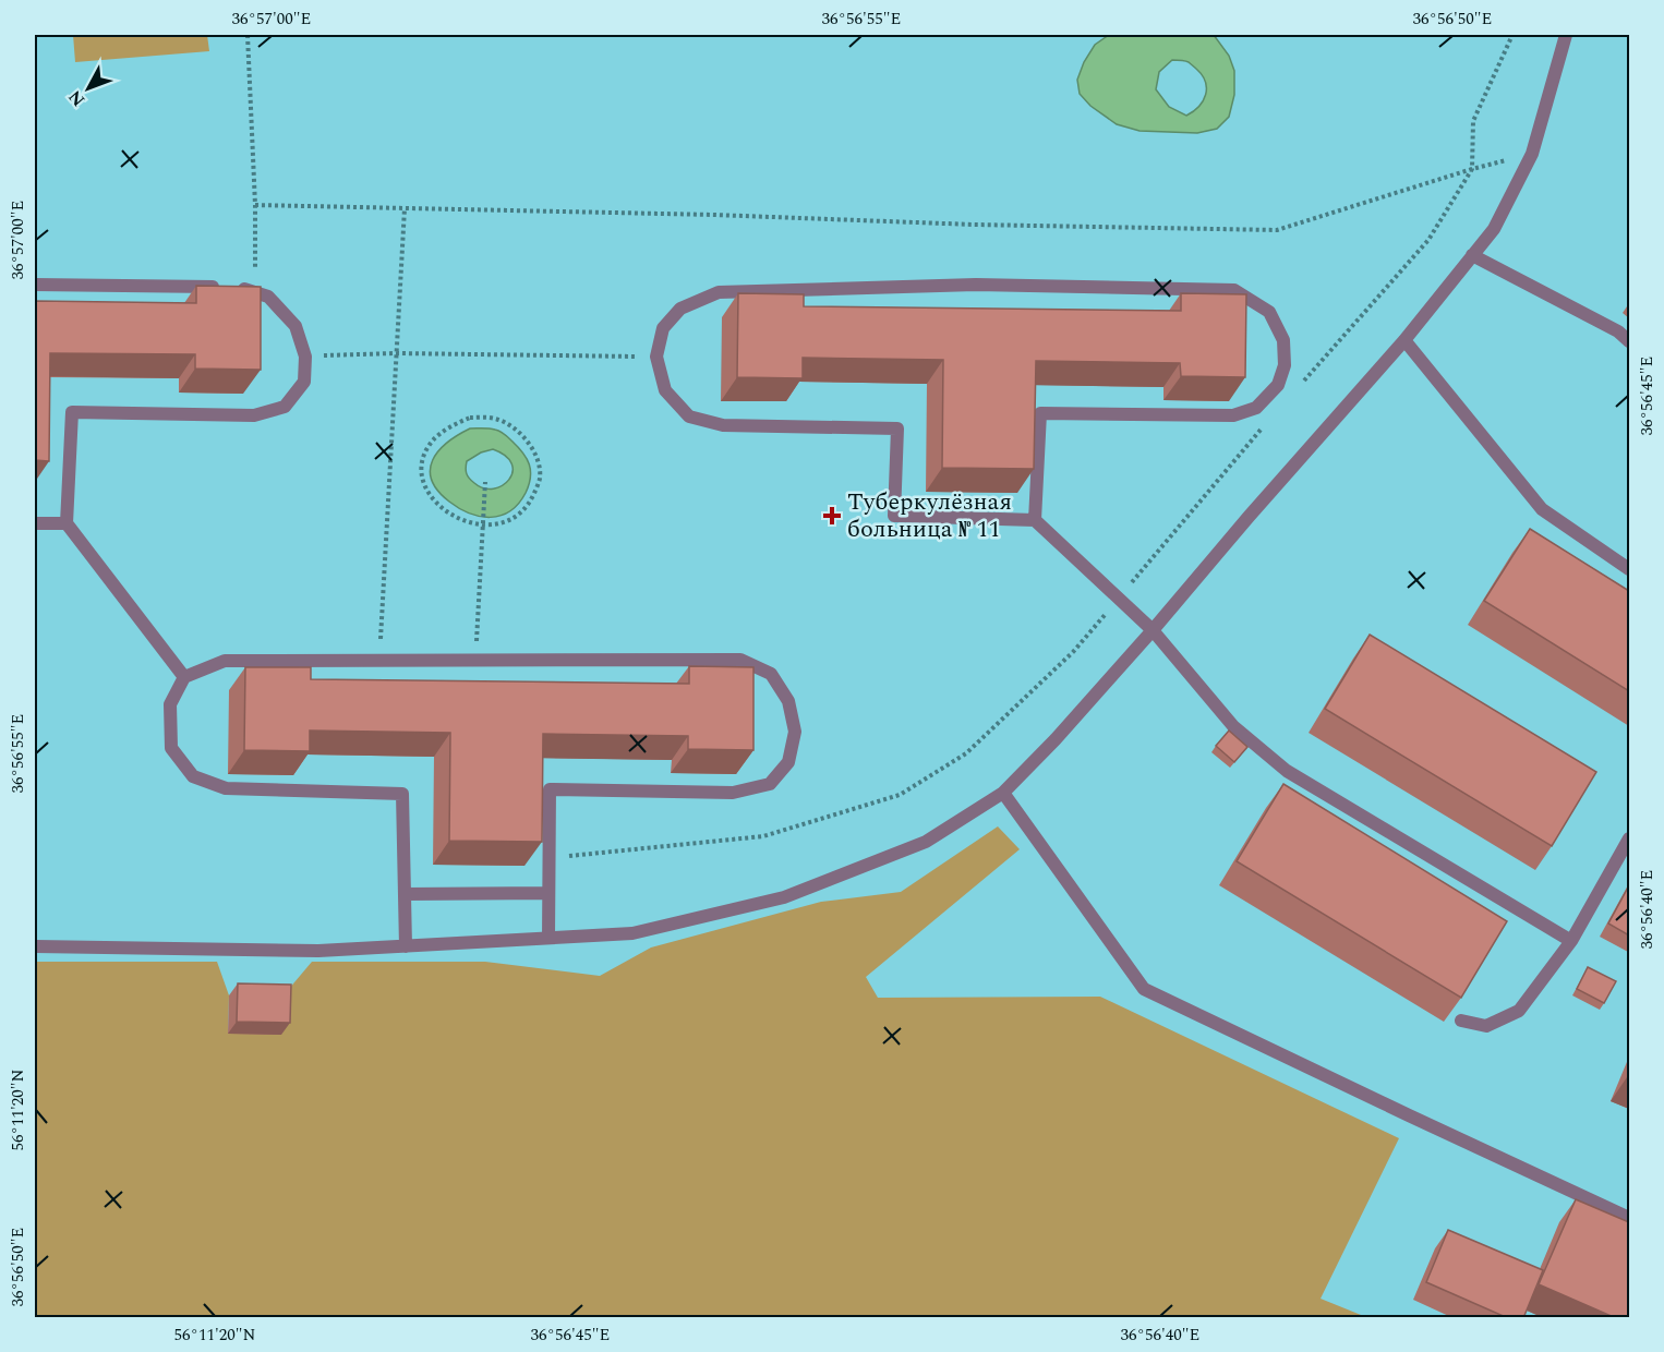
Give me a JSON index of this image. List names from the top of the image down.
{
  "places": {
    "health": ["Туберкулёзная больница № 11"]
  },
  "north": "bottom left",
  "coordinates": [
    "36°57'00\"E",
    "36°56'55\"E",
    "36°56'50\"E",
    "36°56'45\"E",
    "36°56'40\"E",
    "56°11'20\"N"
  ]
}
